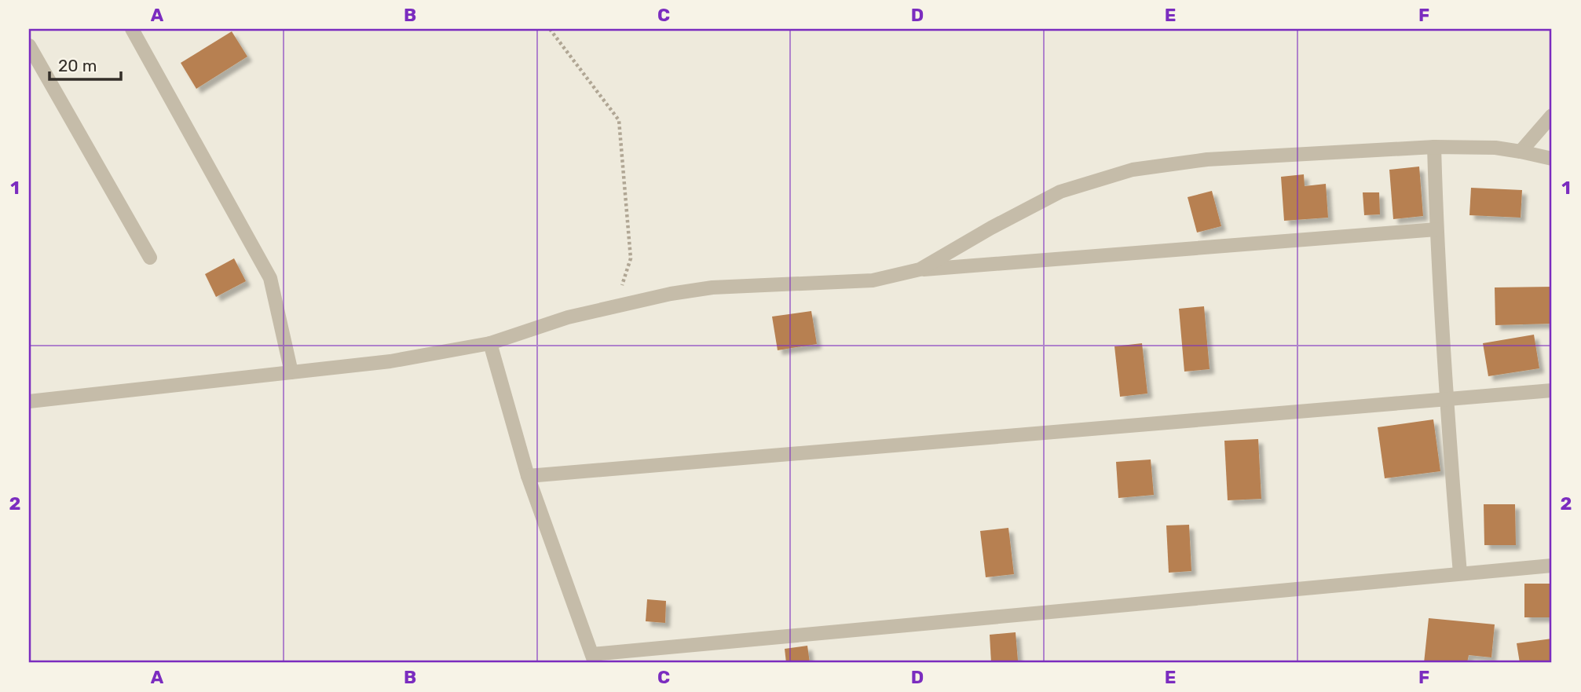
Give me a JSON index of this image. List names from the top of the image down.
{
  "scale_bar": "20 m",
  "grid": {
    "columns": [
      "A",
      "B",
      "C",
      "D",
      "E",
      "F"
    ],
    "rows": ["1", "2"]
  }
}
